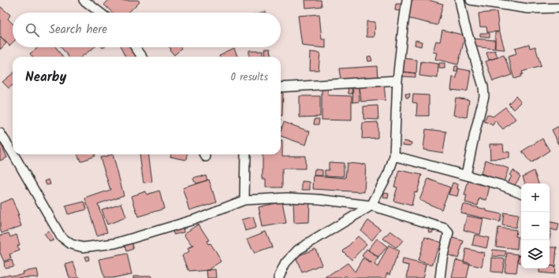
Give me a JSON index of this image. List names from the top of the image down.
{
  "page": {
    "search": "Search here",
    "heading": ["Nearby", "0 results"],
    "map_buttons": ["+", "−"]
  }
}
